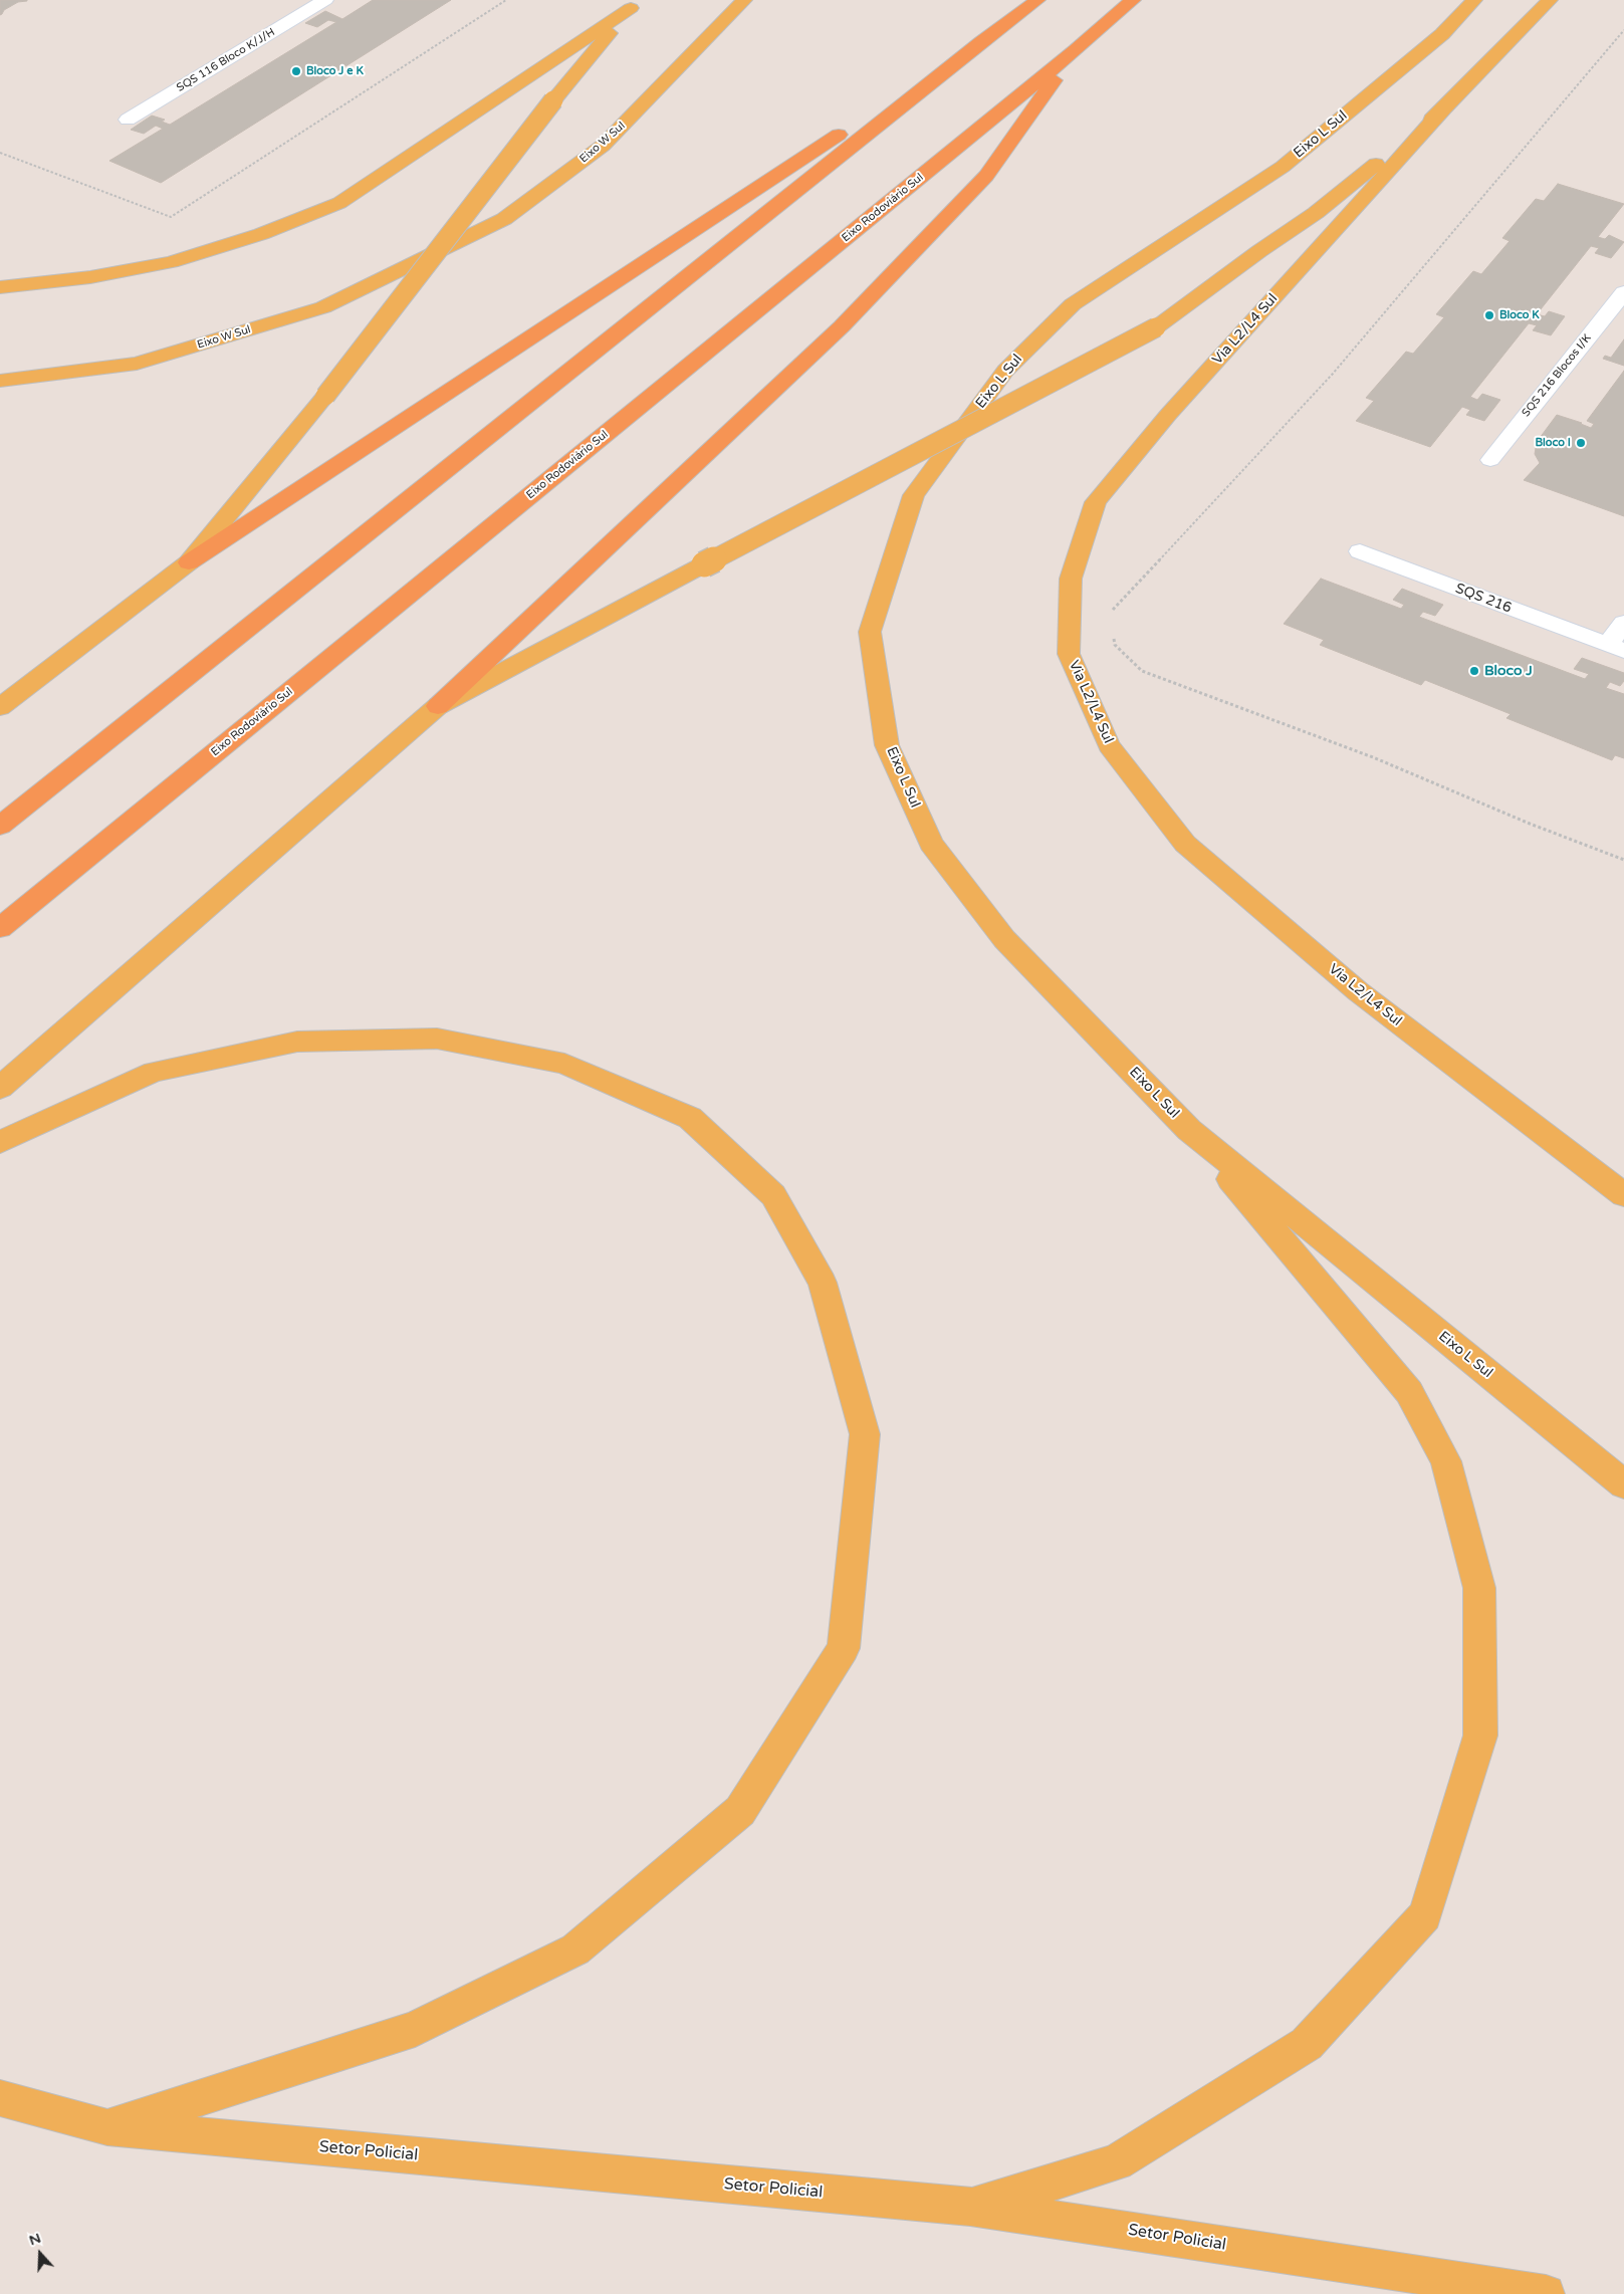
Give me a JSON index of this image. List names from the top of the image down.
{
  "streets": {
    "highway": ["Eixo Rodoviário Sul"],
    "main road": [
      "Eixo L Sul",
      "Eixo W Sul",
      "Via L2/L4 Sul",
      "Setor Policial"
    ],
    "street": ["SQS 116 Bloco K/J/H", "SQS 216 Blocos I/K", "SQS 216"]
  },
  "places": [
    "Bloco J e K",
    "Bloco K",
    "Bloco I",
    "Bloco J"
  ],
  "north": "top"
}
